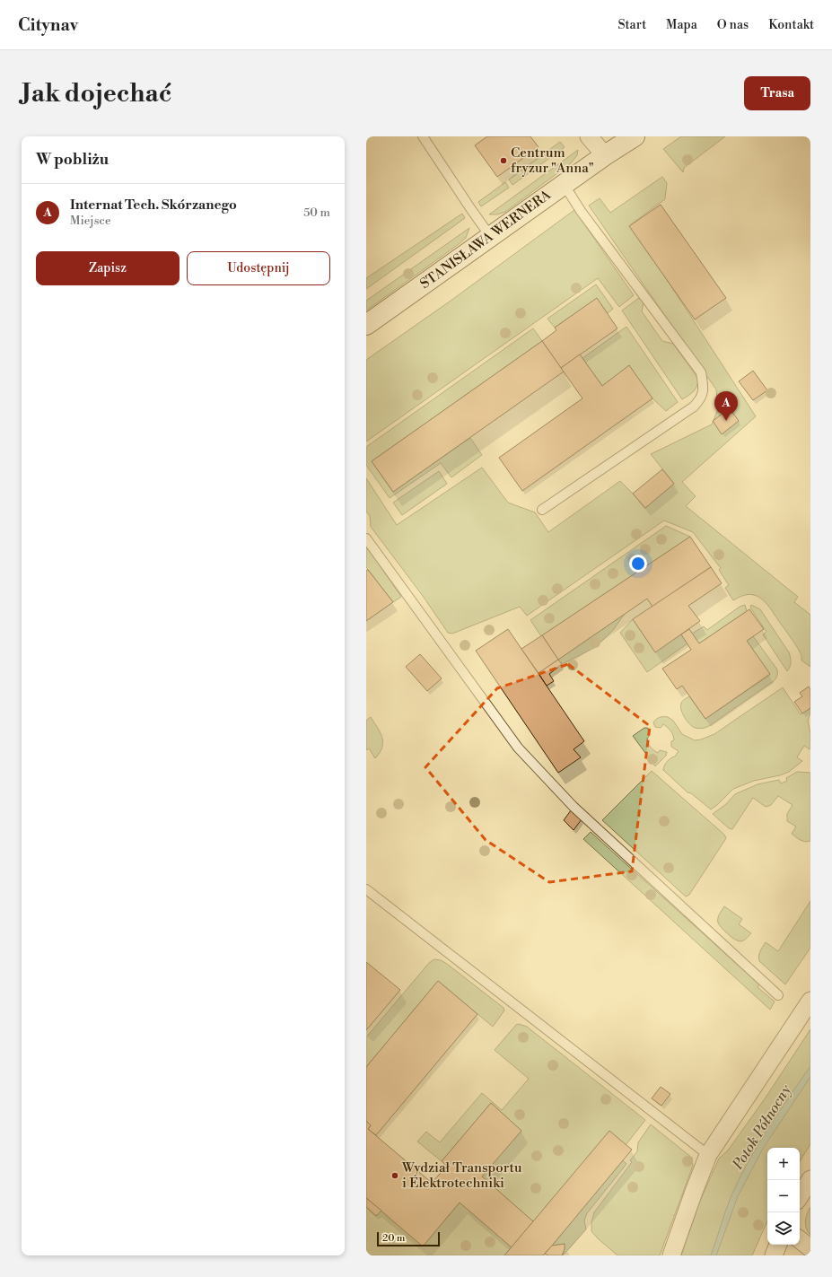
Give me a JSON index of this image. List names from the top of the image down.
{
  "streets": {
    "street": ["STANISŁAWA WERNERA"]
  },
  "water": ["Potok Północny"],
  "places": ["Centrum fryzur \"Anna\"", "Wydział Transportu i Elektrotechniki"],
  "scale_bar": "20 m",
  "page": {
    "header": "Citynav",
    "nav": [
      "Start",
      "Mapa",
      "O nas",
      "Kontakt"
    ],
    "buttons": [
      "Trasa",
      ["Zapisz", "Udostępnij"]
    ],
    "title": "Jak dojechać",
    "heading": "W pobliżu",
    "list": [
      {
        "mark": "A",
        "name": "Internat Tech. Skórzanego",
        "note": "Miejsce",
        "value": "50 m"
      }
    ],
    "pins": "A",
    "map_buttons": ["+", "−"],
    "scale": "20 m"
  }
}
